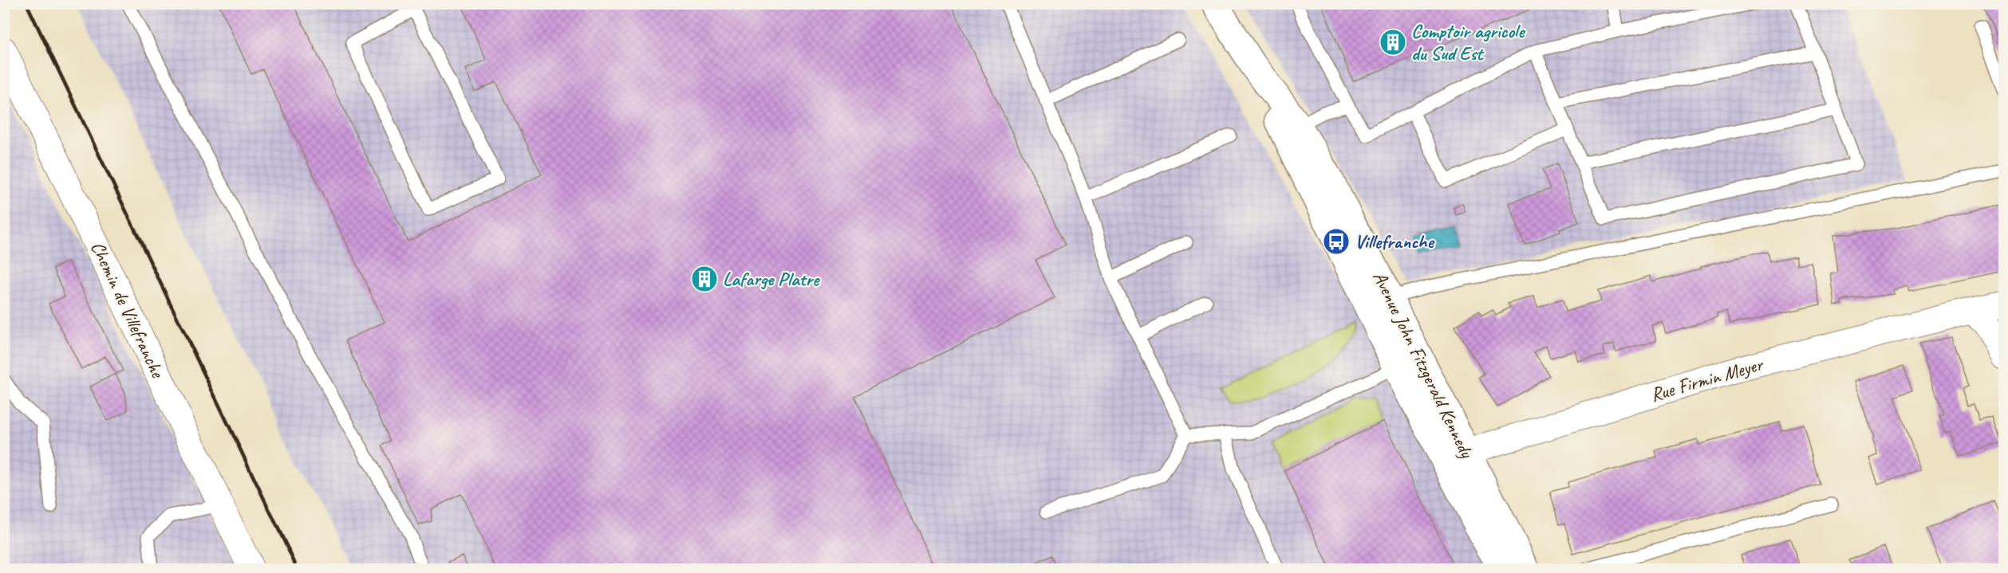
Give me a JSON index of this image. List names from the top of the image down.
{
  "streets": {
    "street": ["Chemin de Villefranche", "Avenue John Fitzgerald Kennedy", "Rue Firmin Meyer"]
  },
  "crossings": [
    ["Avenue John Fitzgerald Kennedy", "Rue Firmin Meyer"]
  ],
  "places": {
    "building": ["Comptoir agricole du Sud Est", "Lafarge Platre"],
    "bus stop": ["Villefranche"]
  }
}
